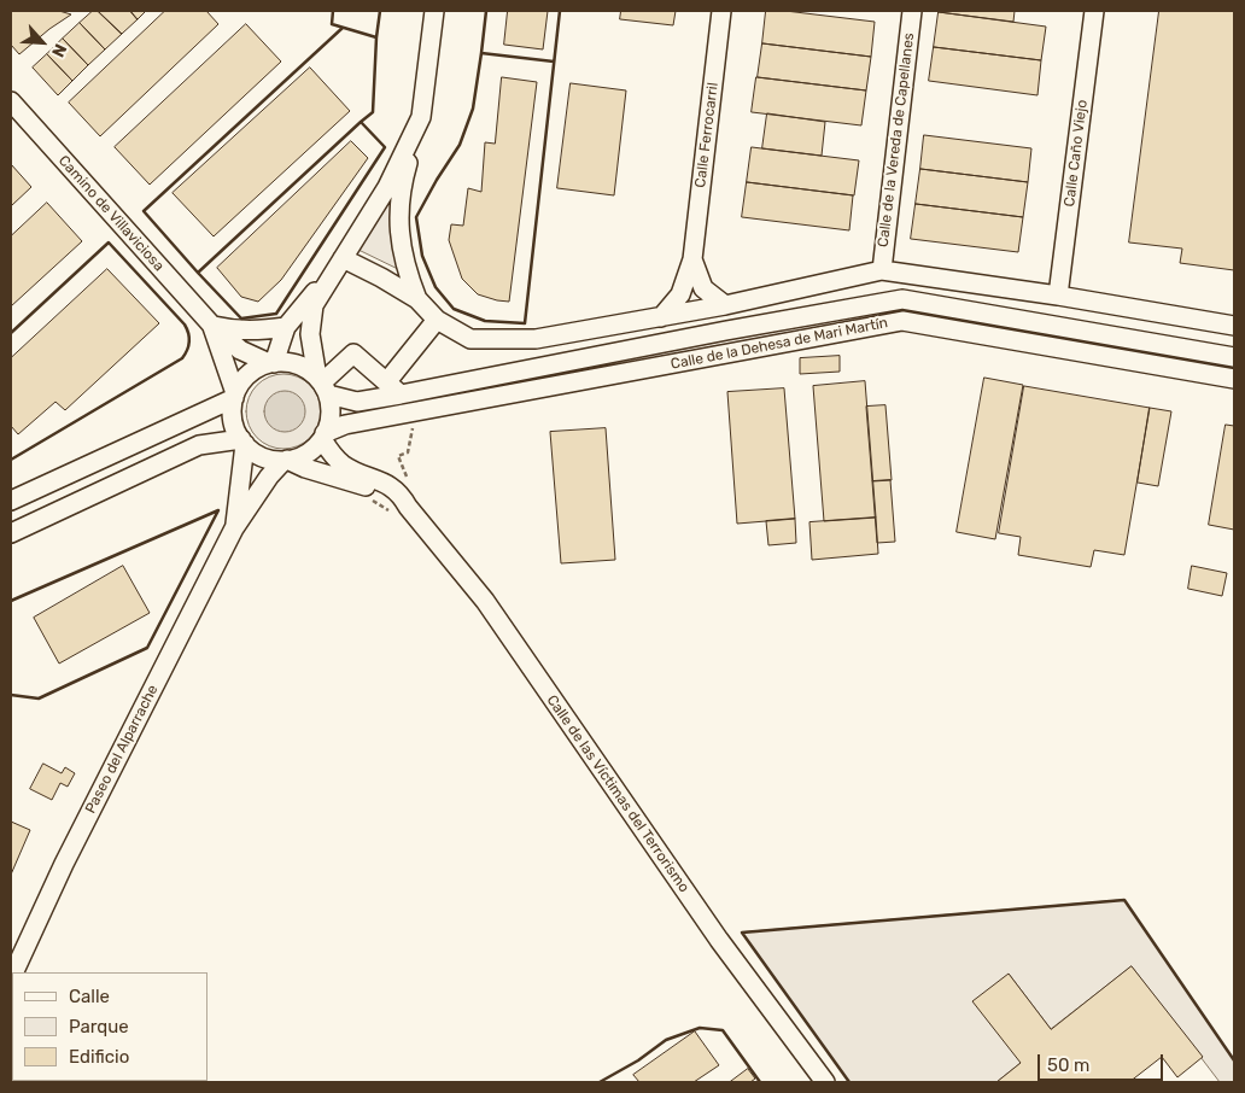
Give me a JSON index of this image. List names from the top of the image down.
{
  "streets": {
    "street": [
      "Calle Ferrocarril",
      "Calle de la Vereda de Capellanes",
      "Calle Caño Viejo",
      "Camino de Villaviciosa",
      "Calle de la Dehesa de Mari Martín",
      "Paseo del Alparrache",
      "Calle de las Víctimas del Terrorismo"
    ]
  },
  "crossings": [
    ["Camino de Villaviciosa", "Calle de la Dehesa de Mari Martín"],
    ["Camino de Villaviciosa", "Paseo del Alparrache"],
    ["Camino de Villaviciosa", "Calle de las Víctimas del Terrorismo"],
    ["Calle de la Dehesa de Mari Martín", "Paseo del Alparrache"],
    ["Calle de la Dehesa de Mari Martín", "Calle de las Víctimas del Terrorismo"],
    ["Paseo del Alparrache", "Calle de las Víctimas del Terrorismo"]
  ],
  "legend": ["Calle", "Parque", "Edificio"],
  "scale_bar": "50 m",
  "north": "bottom right"
}
